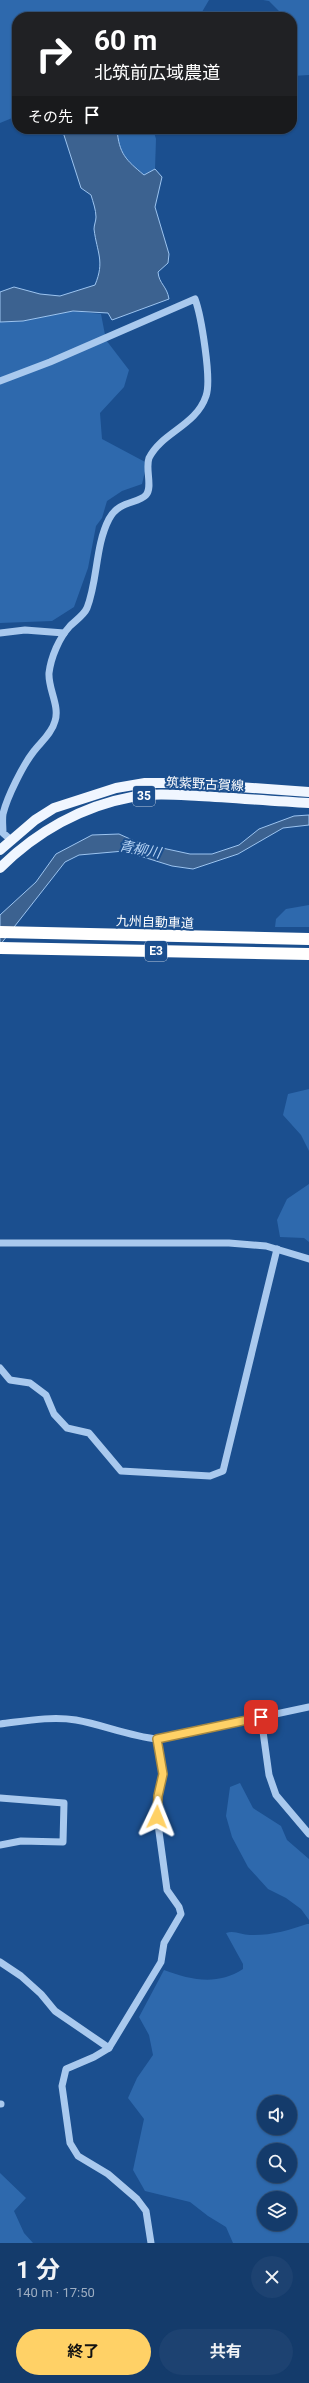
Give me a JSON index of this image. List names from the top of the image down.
{
  "streets": {
    "highway": ["九州自動車道", "E3"],
    "main road": ["筑紫野古賀線", "35"]
  },
  "water": ["青柳川"],
  "page": {
    "turn": ["60 m", "北筑前広域農道"],
    "then": "その先",
    "heading": ["1 分", "140 m · 17:50"],
    "buttons": ["終了", "共有"]
  }
}
